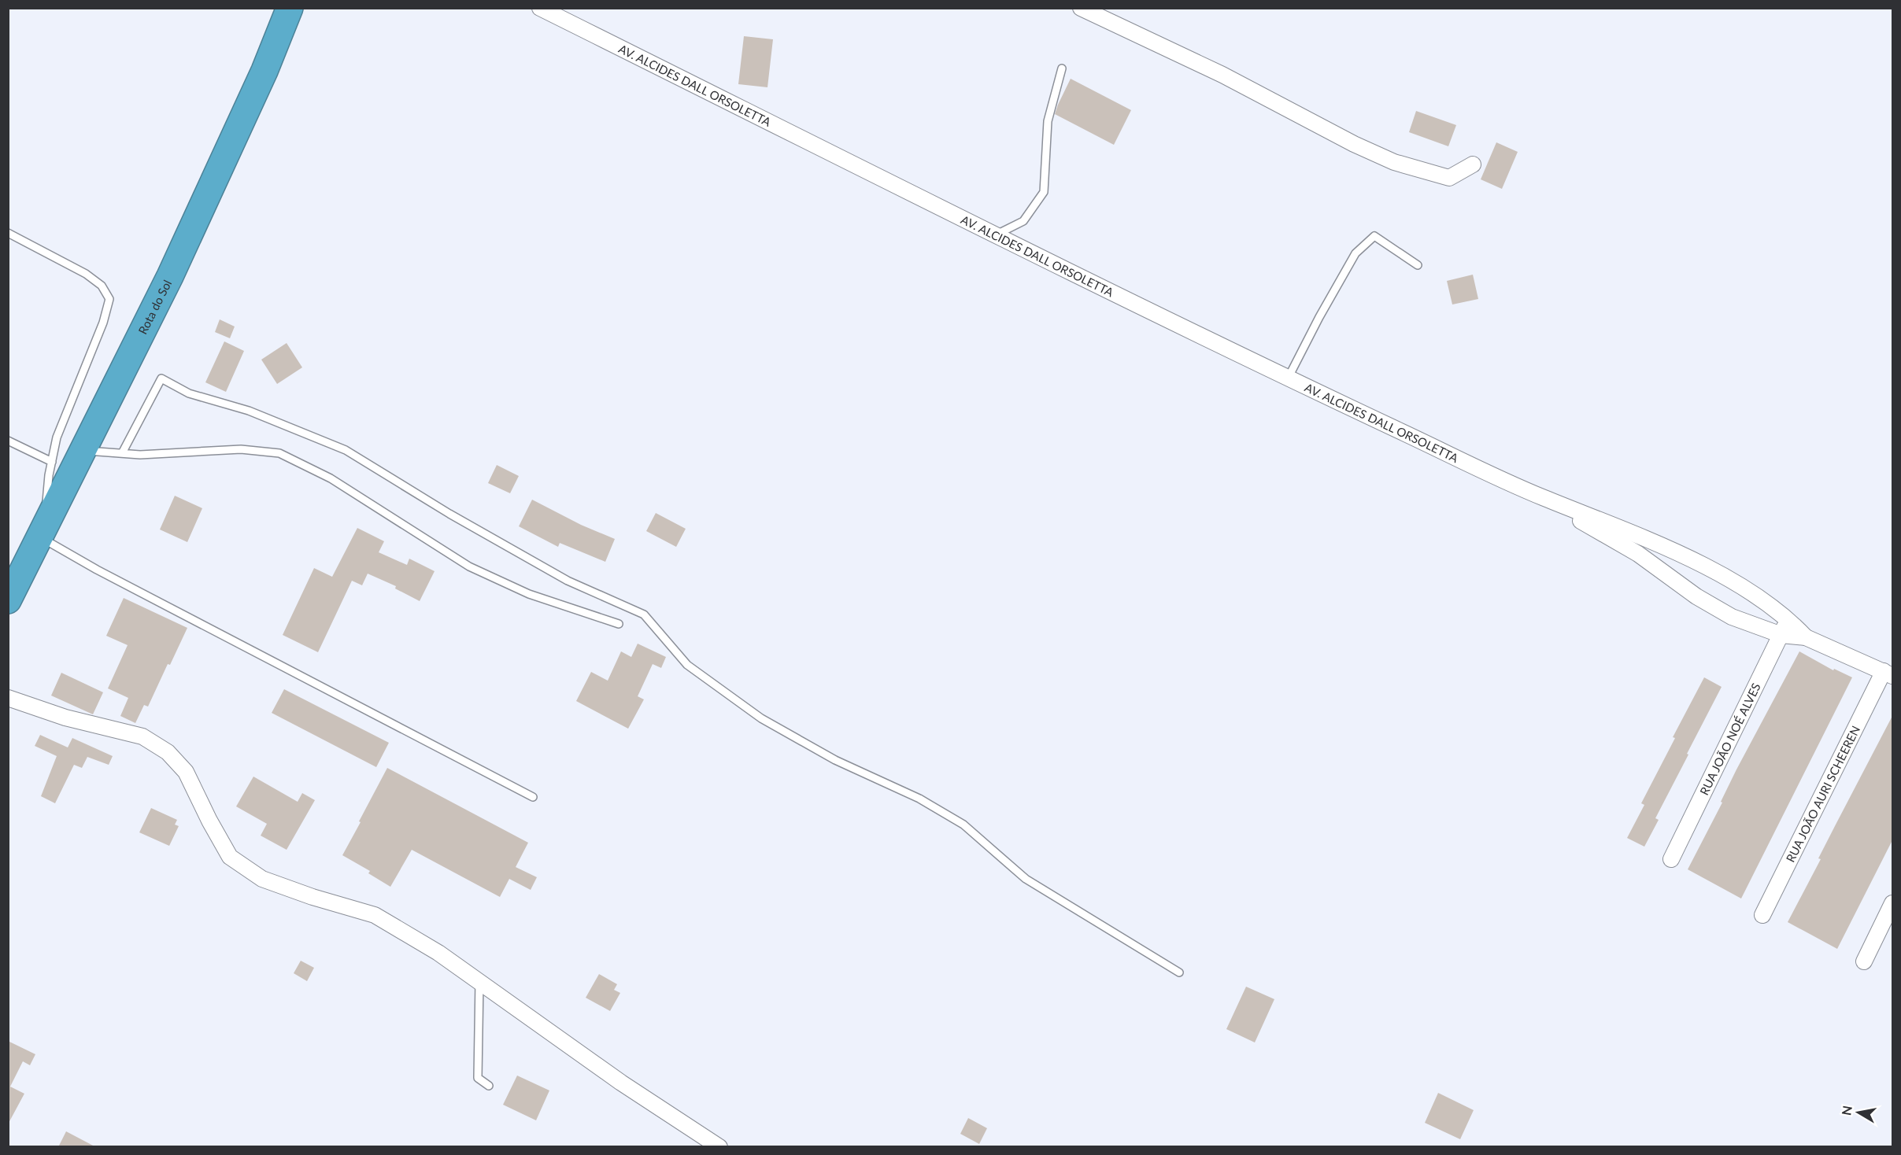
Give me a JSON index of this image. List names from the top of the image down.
{
  "streets": {
    "highway": ["Rota do Sol"],
    "street": ["AV. ALCIDES DALL ORSOLETTA", "RUA JOÃO NOÉ ALVES", "RUA JOÃO AURI SCHEEREN"]
  },
  "north": "left"
}
